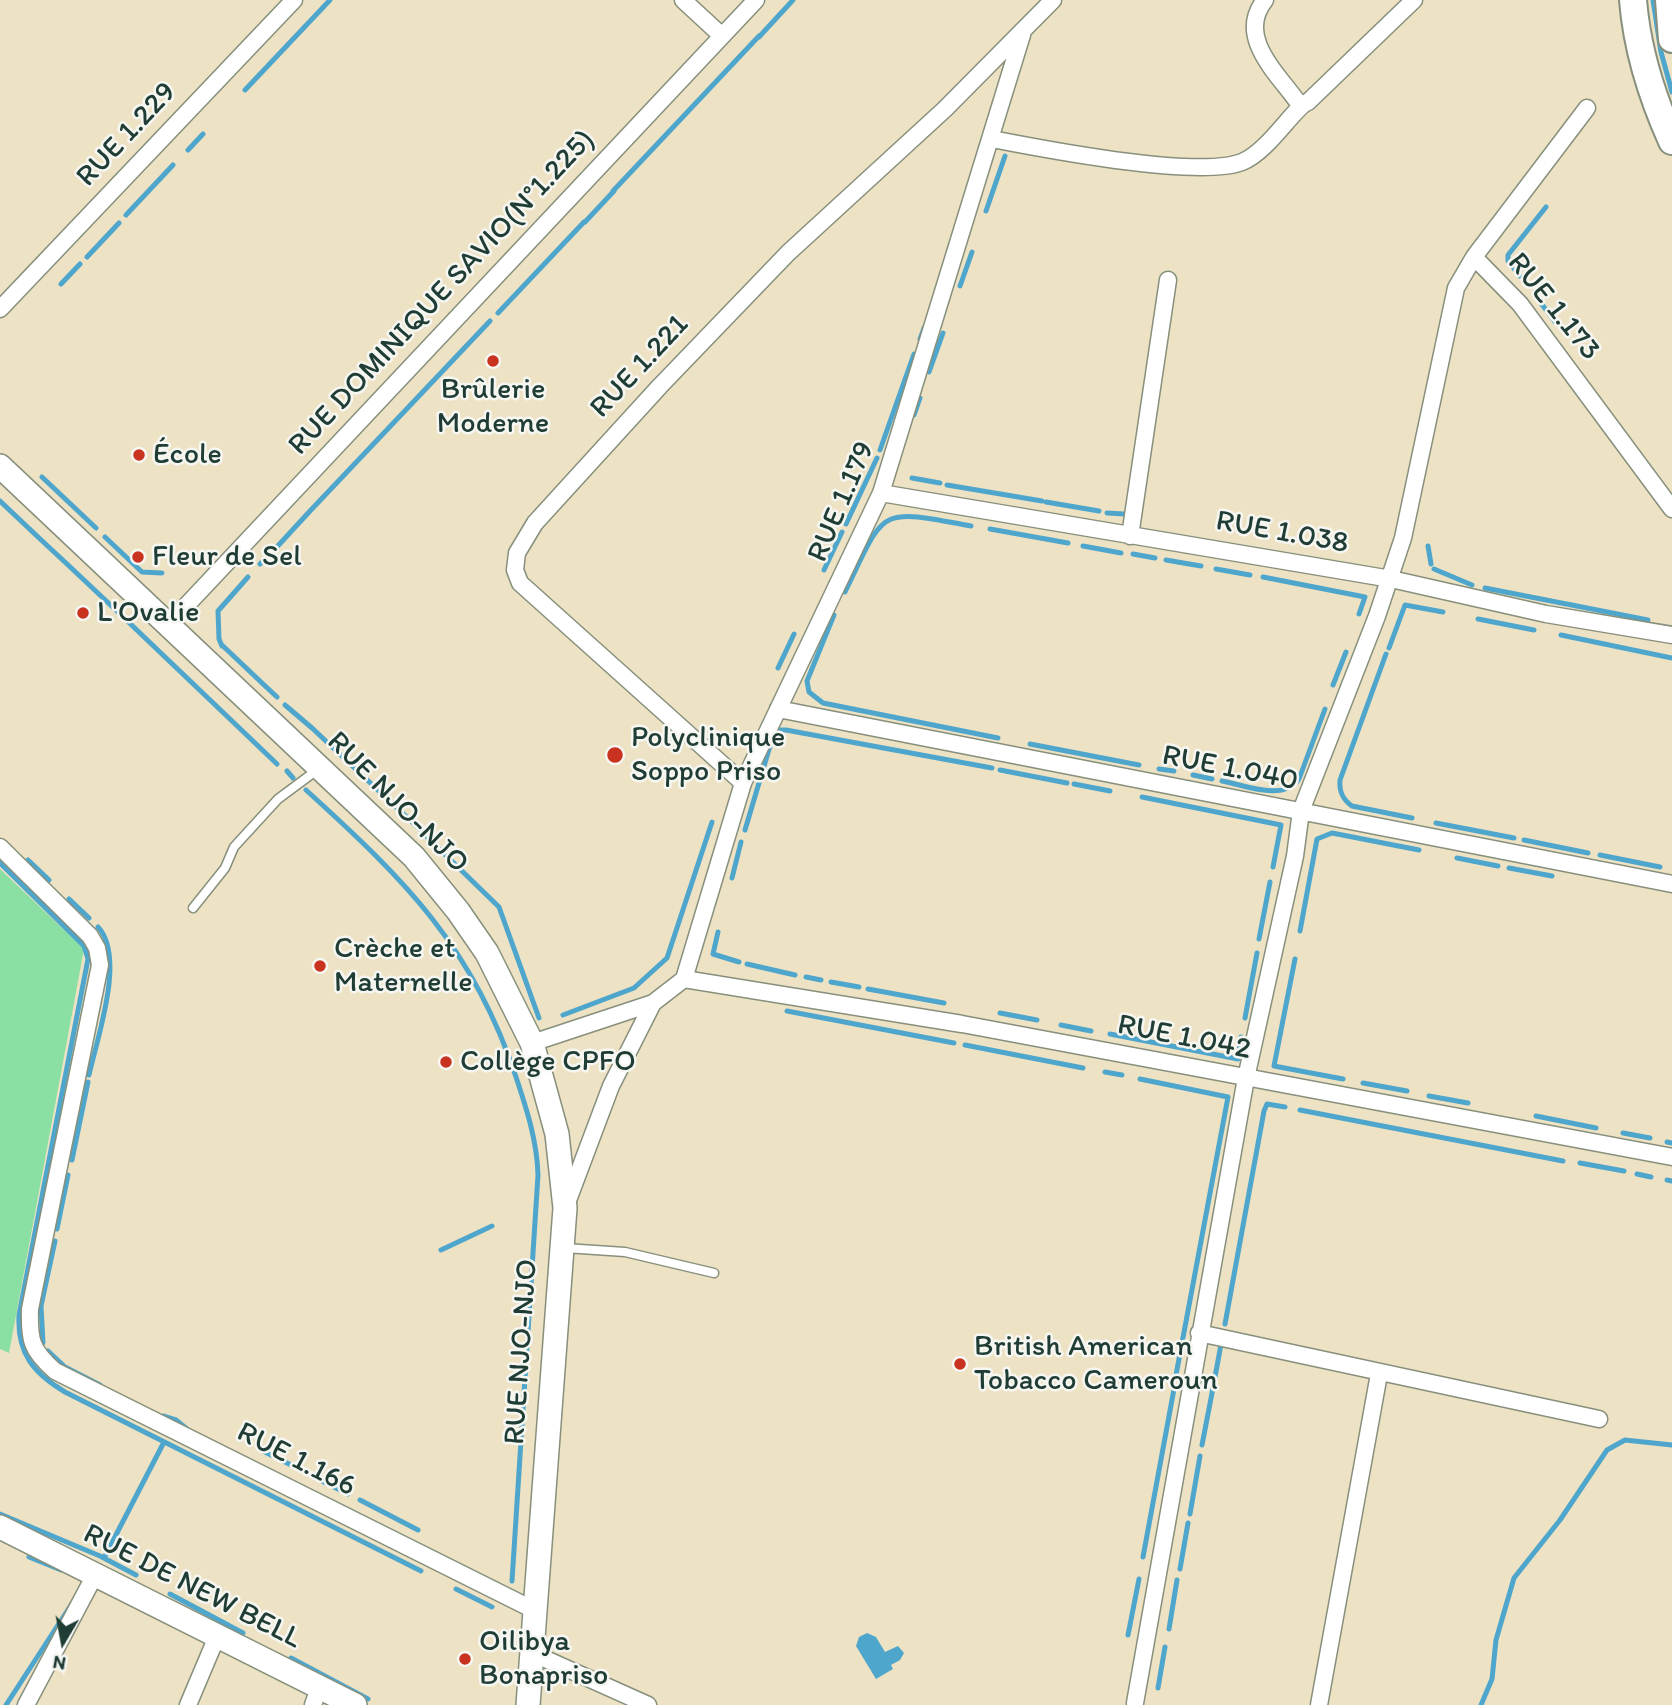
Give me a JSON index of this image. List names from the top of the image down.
{
  "streets": {
    "main road": ["RUE NJO-NJO", "RUE DE NEW BELL"],
    "street": [
      "RUE 1.229",
      "RUE DOMINIQUE SAVIO(N°1.225)",
      "RUE 1.173",
      "RUE 1.221",
      "RUE 1.179",
      "RUE 1.038",
      "RUE 1.040",
      "RUE 1.042",
      "RUE 1.166"
    ]
  },
  "crossings": [
    ["RUE DOMINIQUE SAVIO(N°1.225)", "RUE NJO-NJO"],
    ["RUE 1.221", "RUE 1.179"],
    ["RUE 1.179", "RUE 1.038"],
    ["RUE 1.179", "RUE 1.040"],
    ["RUE 1.179", "RUE 1.042"],
    ["RUE NJO-NJO", "RUE 1.166"]
  ],
  "places": [
    "Brûlerie Moderne",
    "École",
    "Fleur de Sel",
    "L'Ovalie",
    "Polyclinique Soppo Priso",
    "Crèche et Maternelle",
    "Collège CPFO",
    "British American Tobacco Cameroun",
    "Oilibya Bonapriso"
  ],
  "north": "bottom"
}
